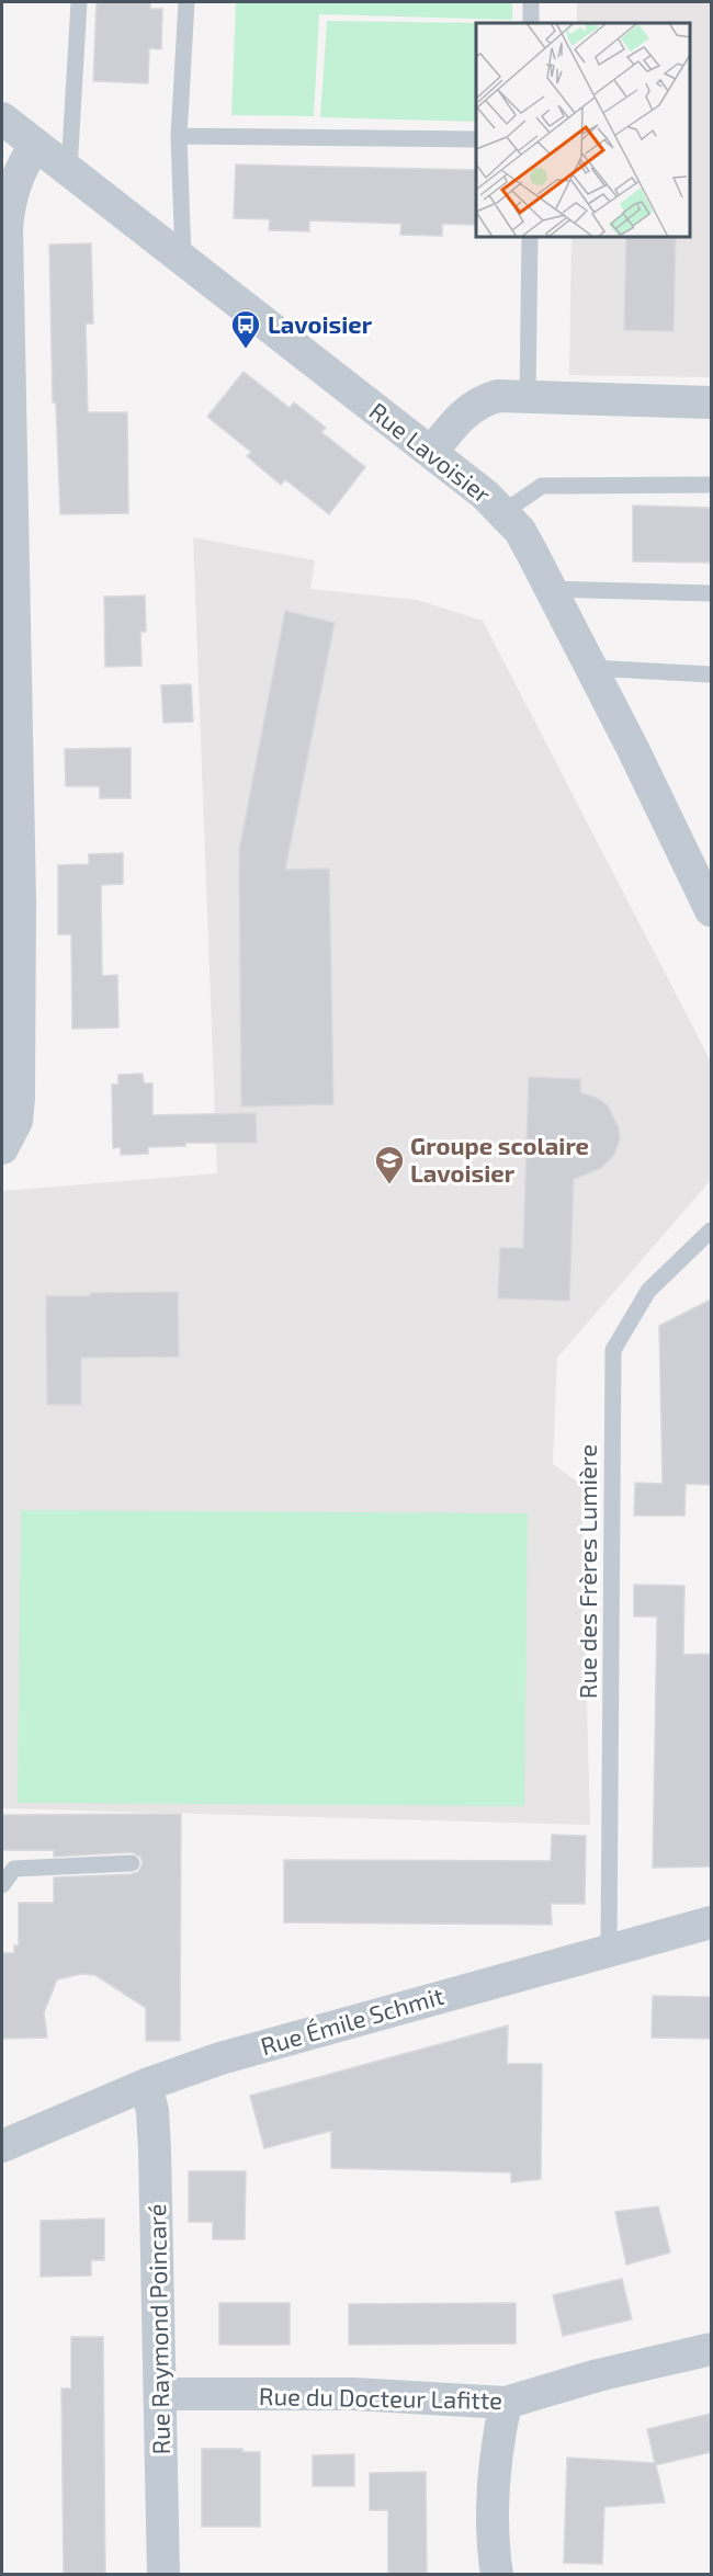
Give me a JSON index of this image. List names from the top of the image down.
{
  "streets": {
    "street": [
      "Rue Lavoisier",
      "Rue Émile Schmit",
      "Rue Raymond Poincaré",
      "Rue du Docteur Lafitte"
    ],
    "lane": ["Rue des Frères Lumière"]
  },
  "crossings": [
    ["Rue des Frères Lumière", "Rue Émile Schmit"],
    ["Rue Émile Schmit", "Rue Raymond Poincaré"],
    ["Rue Raymond Poincaré", "Rue du Docteur Lafitte"]
  ],
  "places": {
    "bus stop": ["Lavoisier"],
    "school or university": ["Groupe scolaire Lavoisier"]
  }
}
